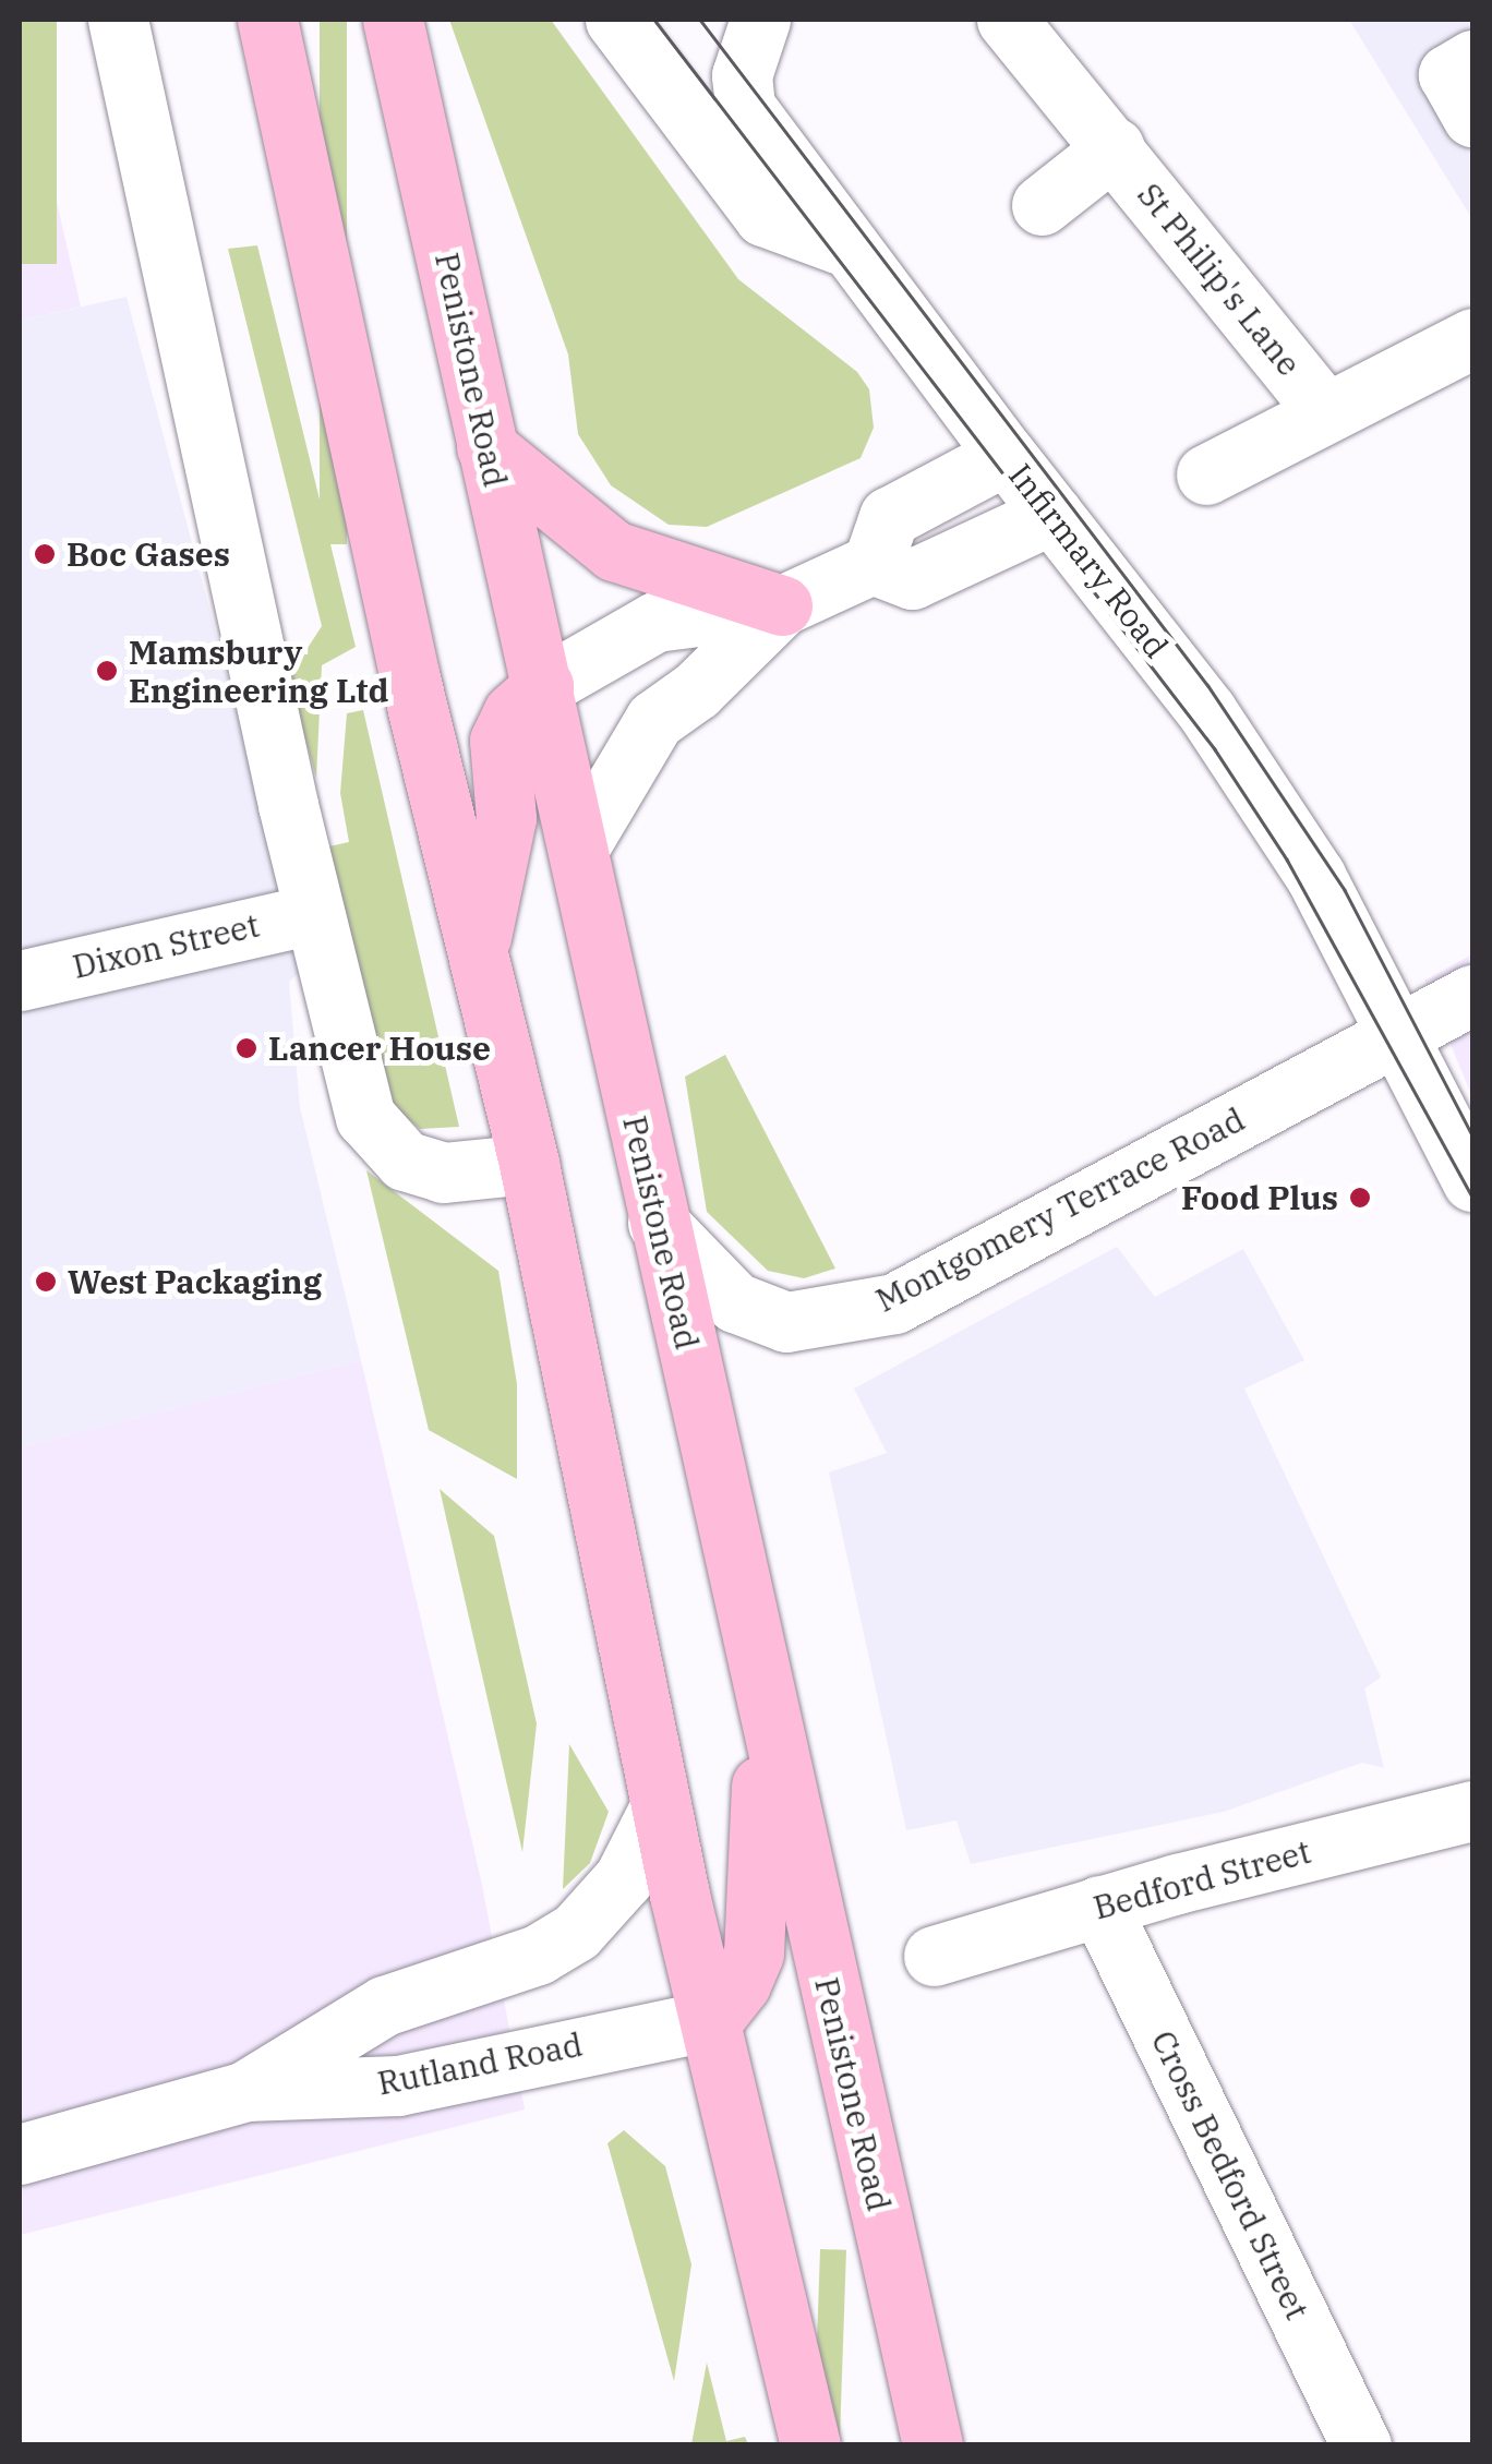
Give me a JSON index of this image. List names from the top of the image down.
{
  "streets": {
    "highway": ["Penistone Road"],
    "street": [
      "St Philip's Lane",
      "Infirmary Road",
      "Dixon Street",
      "Montgomery Terrace Road",
      "Bedford Street",
      "Rutland Road",
      "Cross Bedford Street"
    ]
  },
  "crossings": [
    ["Penistone Road", "Montgomery Terrace Road"],
    ["Infirmary Road", "Montgomery Terrace Road"],
    ["Bedford Street", "Cross Bedford Street"]
  ],
  "places": [
    "Boc Gases",
    "Mamsbury Engineering Ltd",
    "Lancer House",
    "Food Plus",
    "West Packaging"
  ]
}
